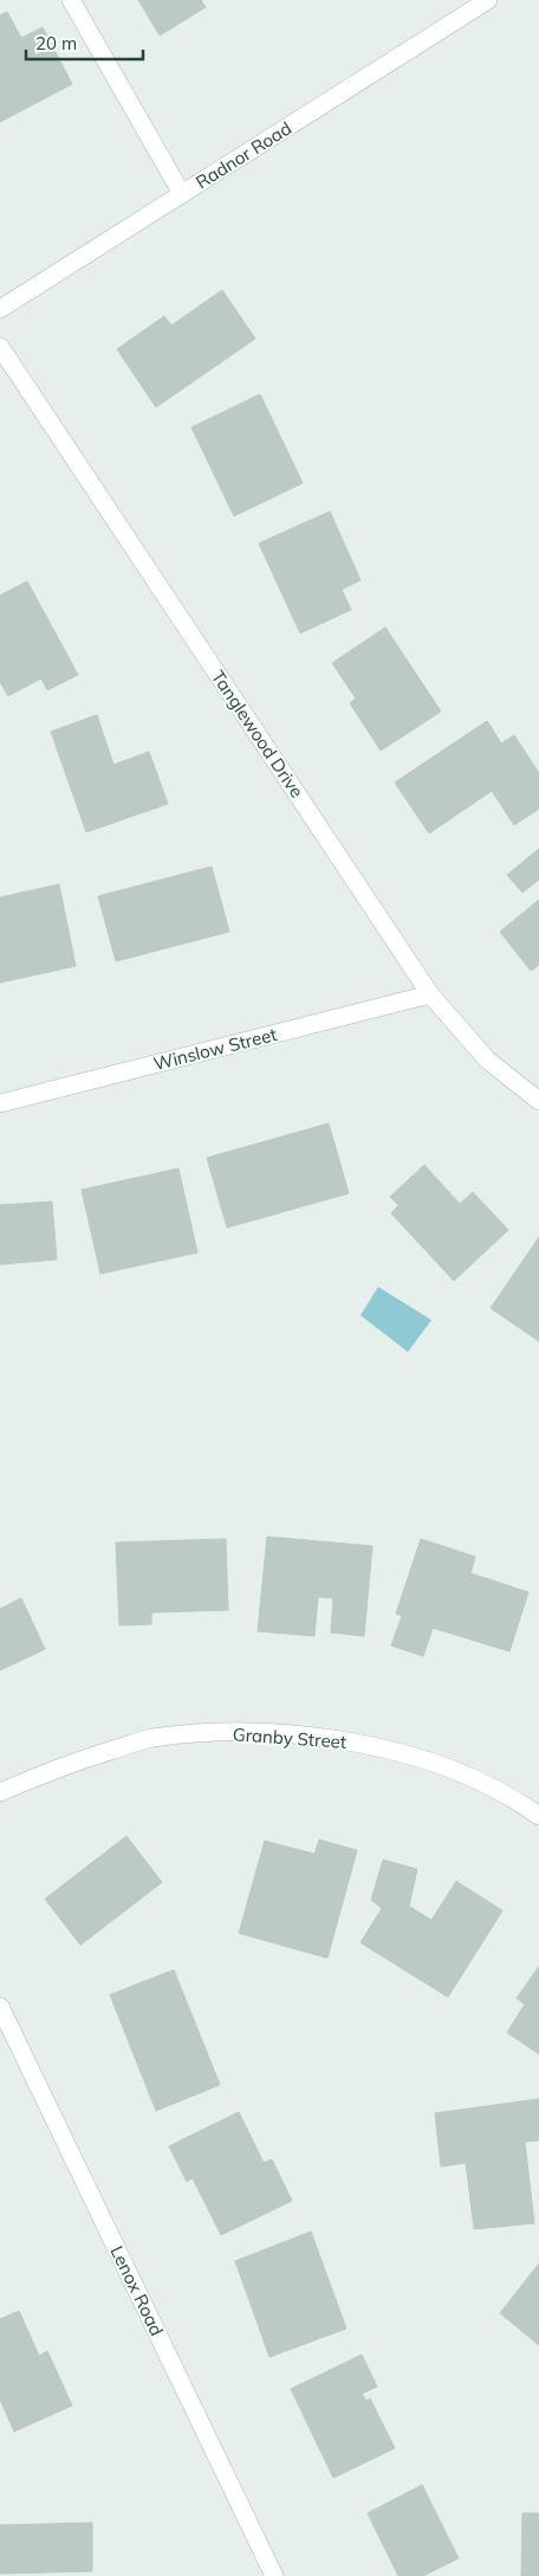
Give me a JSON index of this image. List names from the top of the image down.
{
  "streets": {
    "street": [
      "Radnor Road",
      "Tanglewood Drive",
      "Winslow Street",
      "Granby Street",
      "Lenox Road"
    ]
  },
  "crossings": [
    ["Tanglewood Drive", "Winslow Street"]
  ],
  "scale_bar": "20 m"
}
